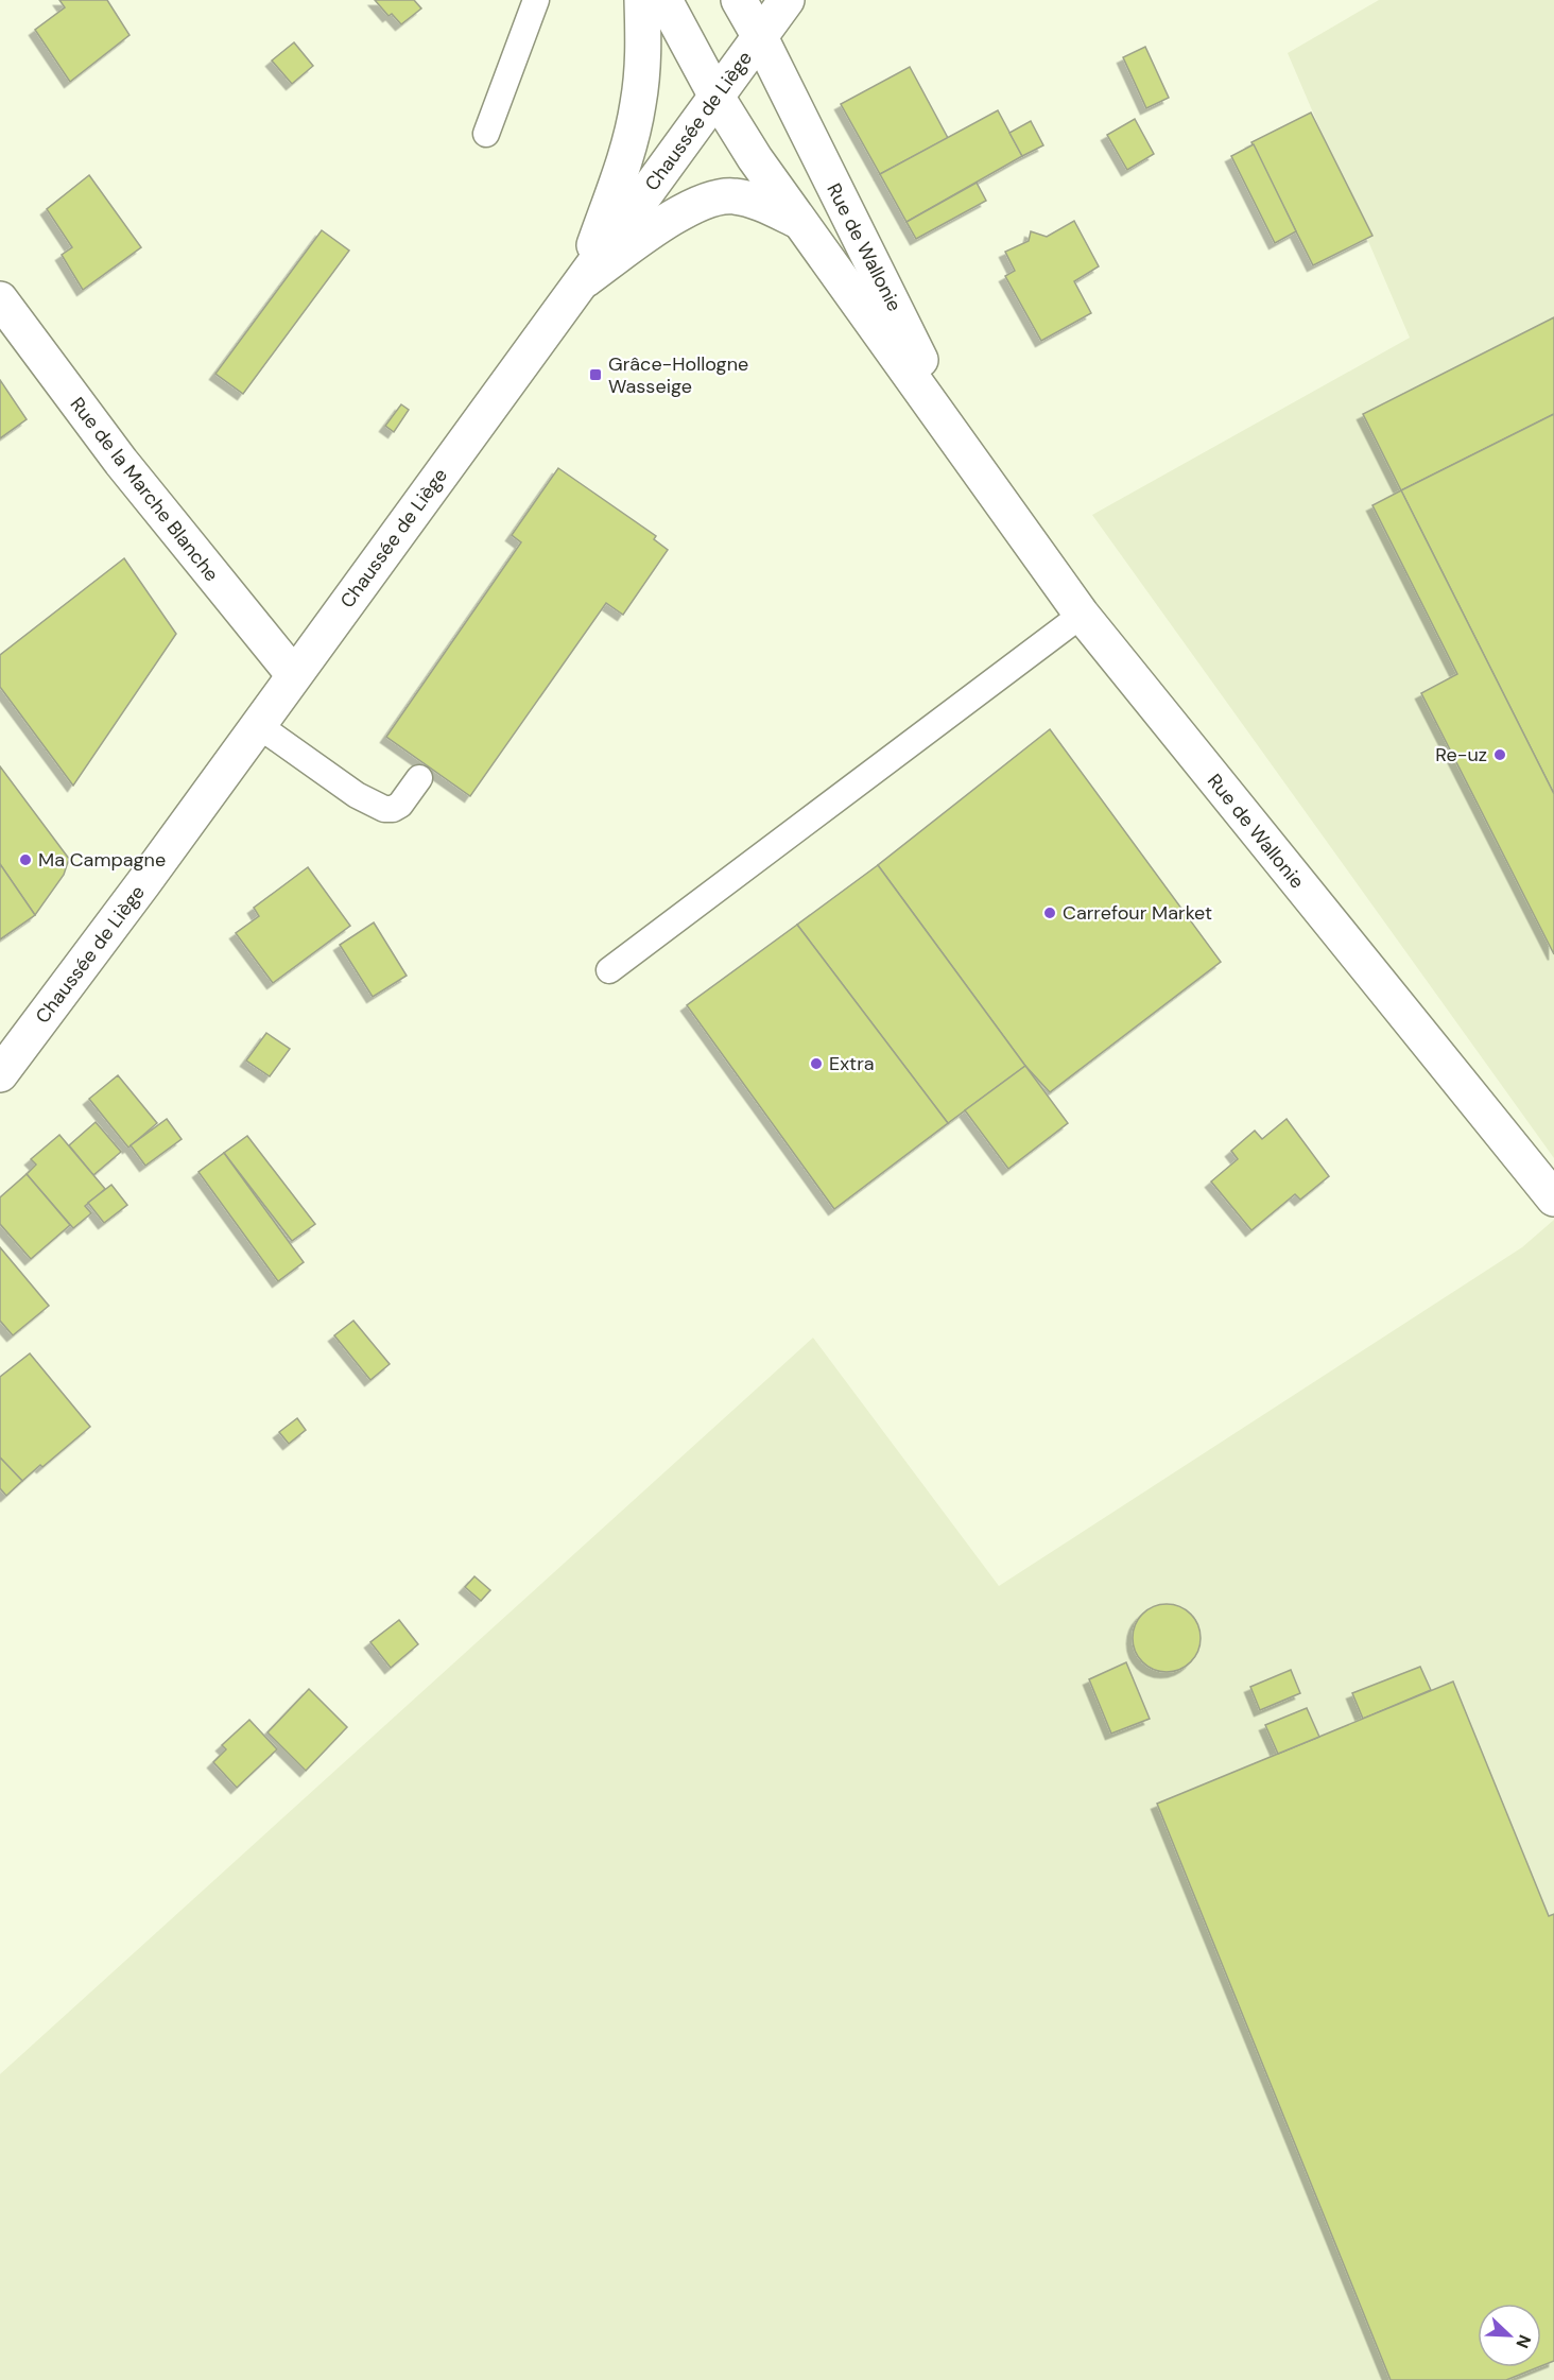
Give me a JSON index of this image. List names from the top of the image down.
{
  "streets": {
    "street": ["Chaussée de Liège", "Rue de Wallonie", "Rue de la Marche Blanche"]
  },
  "crossings": [
    ["Chaussée de Liège", "Rue de Wallonie"],
    ["Chaussée de Liège", "Rue de la Marche Blanche"]
  ],
  "places": {
    "transit": ["Grâce-Hollogne Wasseige"],
    "other": [
      "Re-uz",
      "Ma Campagne",
      "Carrefour Market",
      "Extra"
    ]
  },
  "north": "bottom right"
}
